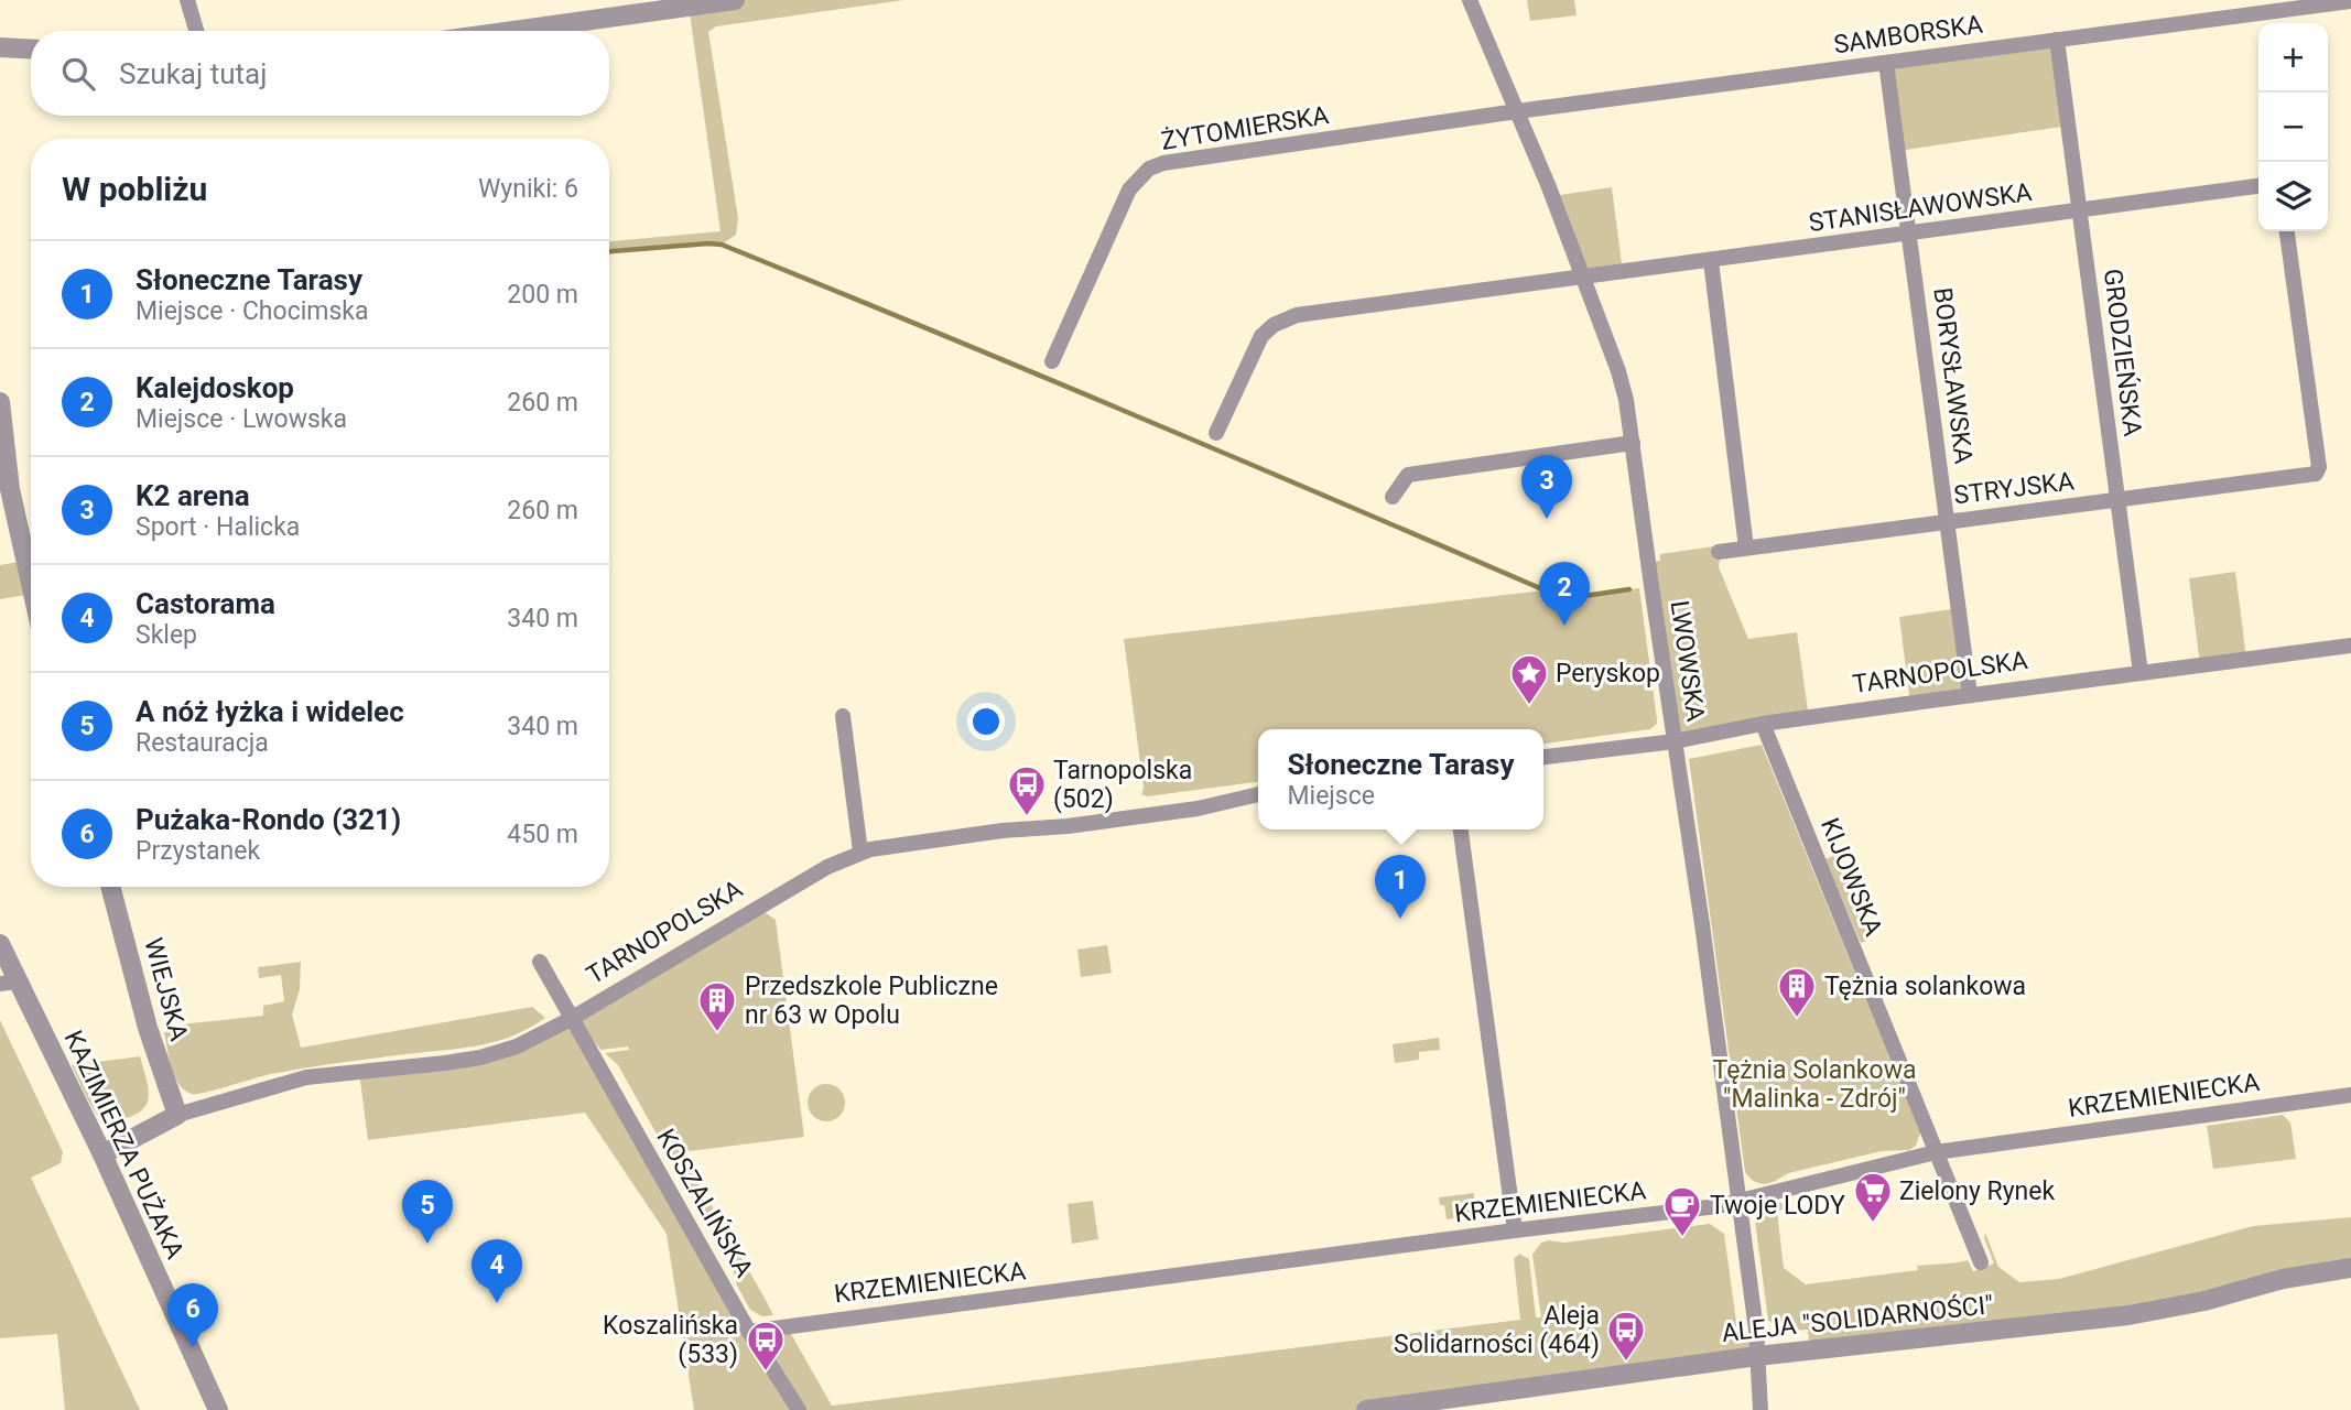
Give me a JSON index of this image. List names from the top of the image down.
{
  "streets": {
    "street": [
      "SAMBORSKA",
      "ŻYTOMIERSKA",
      "STANISŁAWOWSKA",
      "GRODZIEŃSKA",
      "BORYSŁAWSKA",
      "STRYJSKA",
      "LWOWSKA",
      "TARNOPOLSKA",
      "KIJOWSKA",
      "WIEJSKA",
      "KRZEMIENIECKA",
      "KAZIMIERZA PUŻAKA",
      "KOSZALIŃSKA",
      "ALEJA \"SOLIDARNOŚCI\""
    ]
  },
  "crossings": [
    ["SAMBORSKA", "ŻYTOMIERSKA"],
    ["SAMBORSKA", "GRODZIEŃSKA"],
    ["SAMBORSKA", "BORYSŁAWSKA"],
    ["SAMBORSKA", "LWOWSKA"],
    ["ŻYTOMIERSKA", "LWOWSKA"],
    ["STANISŁAWOWSKA", "GRODZIEŃSKA"],
    ["STANISŁAWOWSKA", "BORYSŁAWSKA"],
    ["STANISŁAWOWSKA", "LWOWSKA"],
    ["GRODZIEŃSKA", "STRYJSKA"],
    ["GRODZIEŃSKA", "TARNOPOLSKA"],
    ["BORYSŁAWSKA", "STRYJSKA"],
    ["BORYSŁAWSKA", "TARNOPOLSKA"],
    ["LWOWSKA", "TARNOPOLSKA"],
    ["LWOWSKA", "KRZEMIENIECKA"],
    ["LWOWSKA", "ALEJA \"SOLIDARNOŚCI\""],
    ["TARNOPOLSKA", "KIJOWSKA"],
    ["TARNOPOLSKA", "WIEJSKA"],
    ["TARNOPOLSKA", "KAZIMIERZA PUŻAKA"],
    ["TARNOPOLSKA", "KOSZALIŃSKA"],
    ["KIJOWSKA", "KRZEMIENIECKA"],
    ["KRZEMIENIECKA", "KOSZALIŃSKA"]
  ],
  "parks": ["Tężnia Solankowa \"Malinka - Zdrój\""],
  "places": {
    "place": ["Peryskop"],
    "bus stop": ["Tarnopolska (502)", "Aleja Solidarności (464)", "Koszalińska (533)"],
    "building": ["Tężnia solankowa", "Przedszkole Publiczne nr 63 w Opolu"],
    "supermarket": ["Zielony Rynek"],
    "cafe": ["Twoje LODY"]
  },
  "page": {
    "map_buttons": ["+", "−"],
    "search": "Szukaj tutaj",
    "heading": ["W pobliżu", "Wyniki: 6"],
    "list": [
      {
        "mark": "1",
        "name": "Słoneczne Tarasy",
        "note": "Miejsce · Chocimska",
        "value": "200 m"
      },
      {
        "mark": "2",
        "name": "Kalejdoskop",
        "note": "Miejsce · Lwowska",
        "value": "260 m"
      },
      {
        "mark": "3",
        "name": "K2 arena",
        "note": "Sport · Halicka",
        "value": "260 m"
      },
      {
        "mark": "4",
        "name": "Castorama",
        "note": "Sklep",
        "value": "340 m"
      },
      {
        "mark": "5",
        "name": "A nóż łyżka i widelec",
        "note": "Restauracja",
        "value": "340 m"
      },
      {
        "mark": "6",
        "name": "Pużaka-Rondo (321)",
        "note": "Przystanek",
        "value": "450 m"
      }
    ],
    "pins": [
      "3",
      "2",
      "1",
      "5",
      "4",
      "6"
    ],
    "popup": ["Słoneczne Tarasy", "Miejsce"]
  }
}
